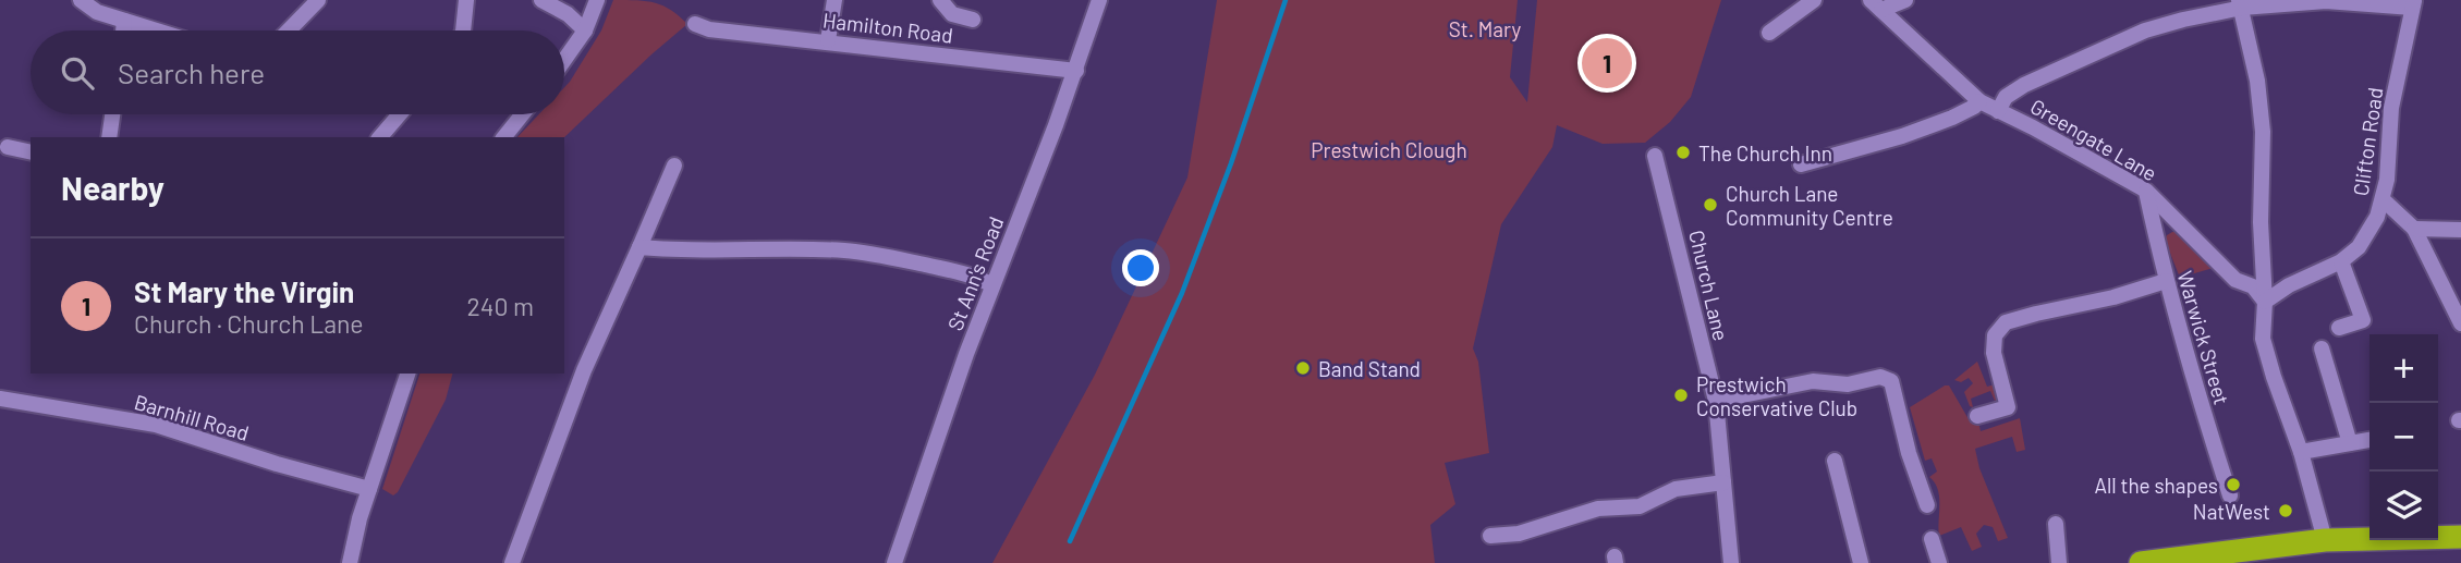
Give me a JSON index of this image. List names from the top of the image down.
{
  "streets": {
    "street": [
      "Hamilton Road",
      "Greengate Lane",
      "Clifton Road",
      "St Ann's Road",
      "Church Lane",
      "Warwick Street",
      "Barnhill Road"
    ]
  },
  "crossings": [
    ["Hamilton Road", "St Ann's Road"],
    ["Greengate Lane", "Clifton Road"],
    ["Greengate Lane", "Warwick Street"]
  ],
  "parks": ["St. Mary", "Prestwich Clough"],
  "places": [
    "The Church Inn",
    "Church Lane Community Centre",
    "Band Stand",
    "Prestwich Conservative Club",
    "All the shapes",
    "NatWest"
  ],
  "page": {
    "search": "Search here",
    "pins": "1",
    "heading": "Nearby",
    "list": [
      {
        "mark": "1",
        "name": "St Mary the Virgin",
        "note": "Church · Church Lane",
        "value": "240 m"
      }
    ],
    "map_buttons": ["+", "−"]
  }
}
